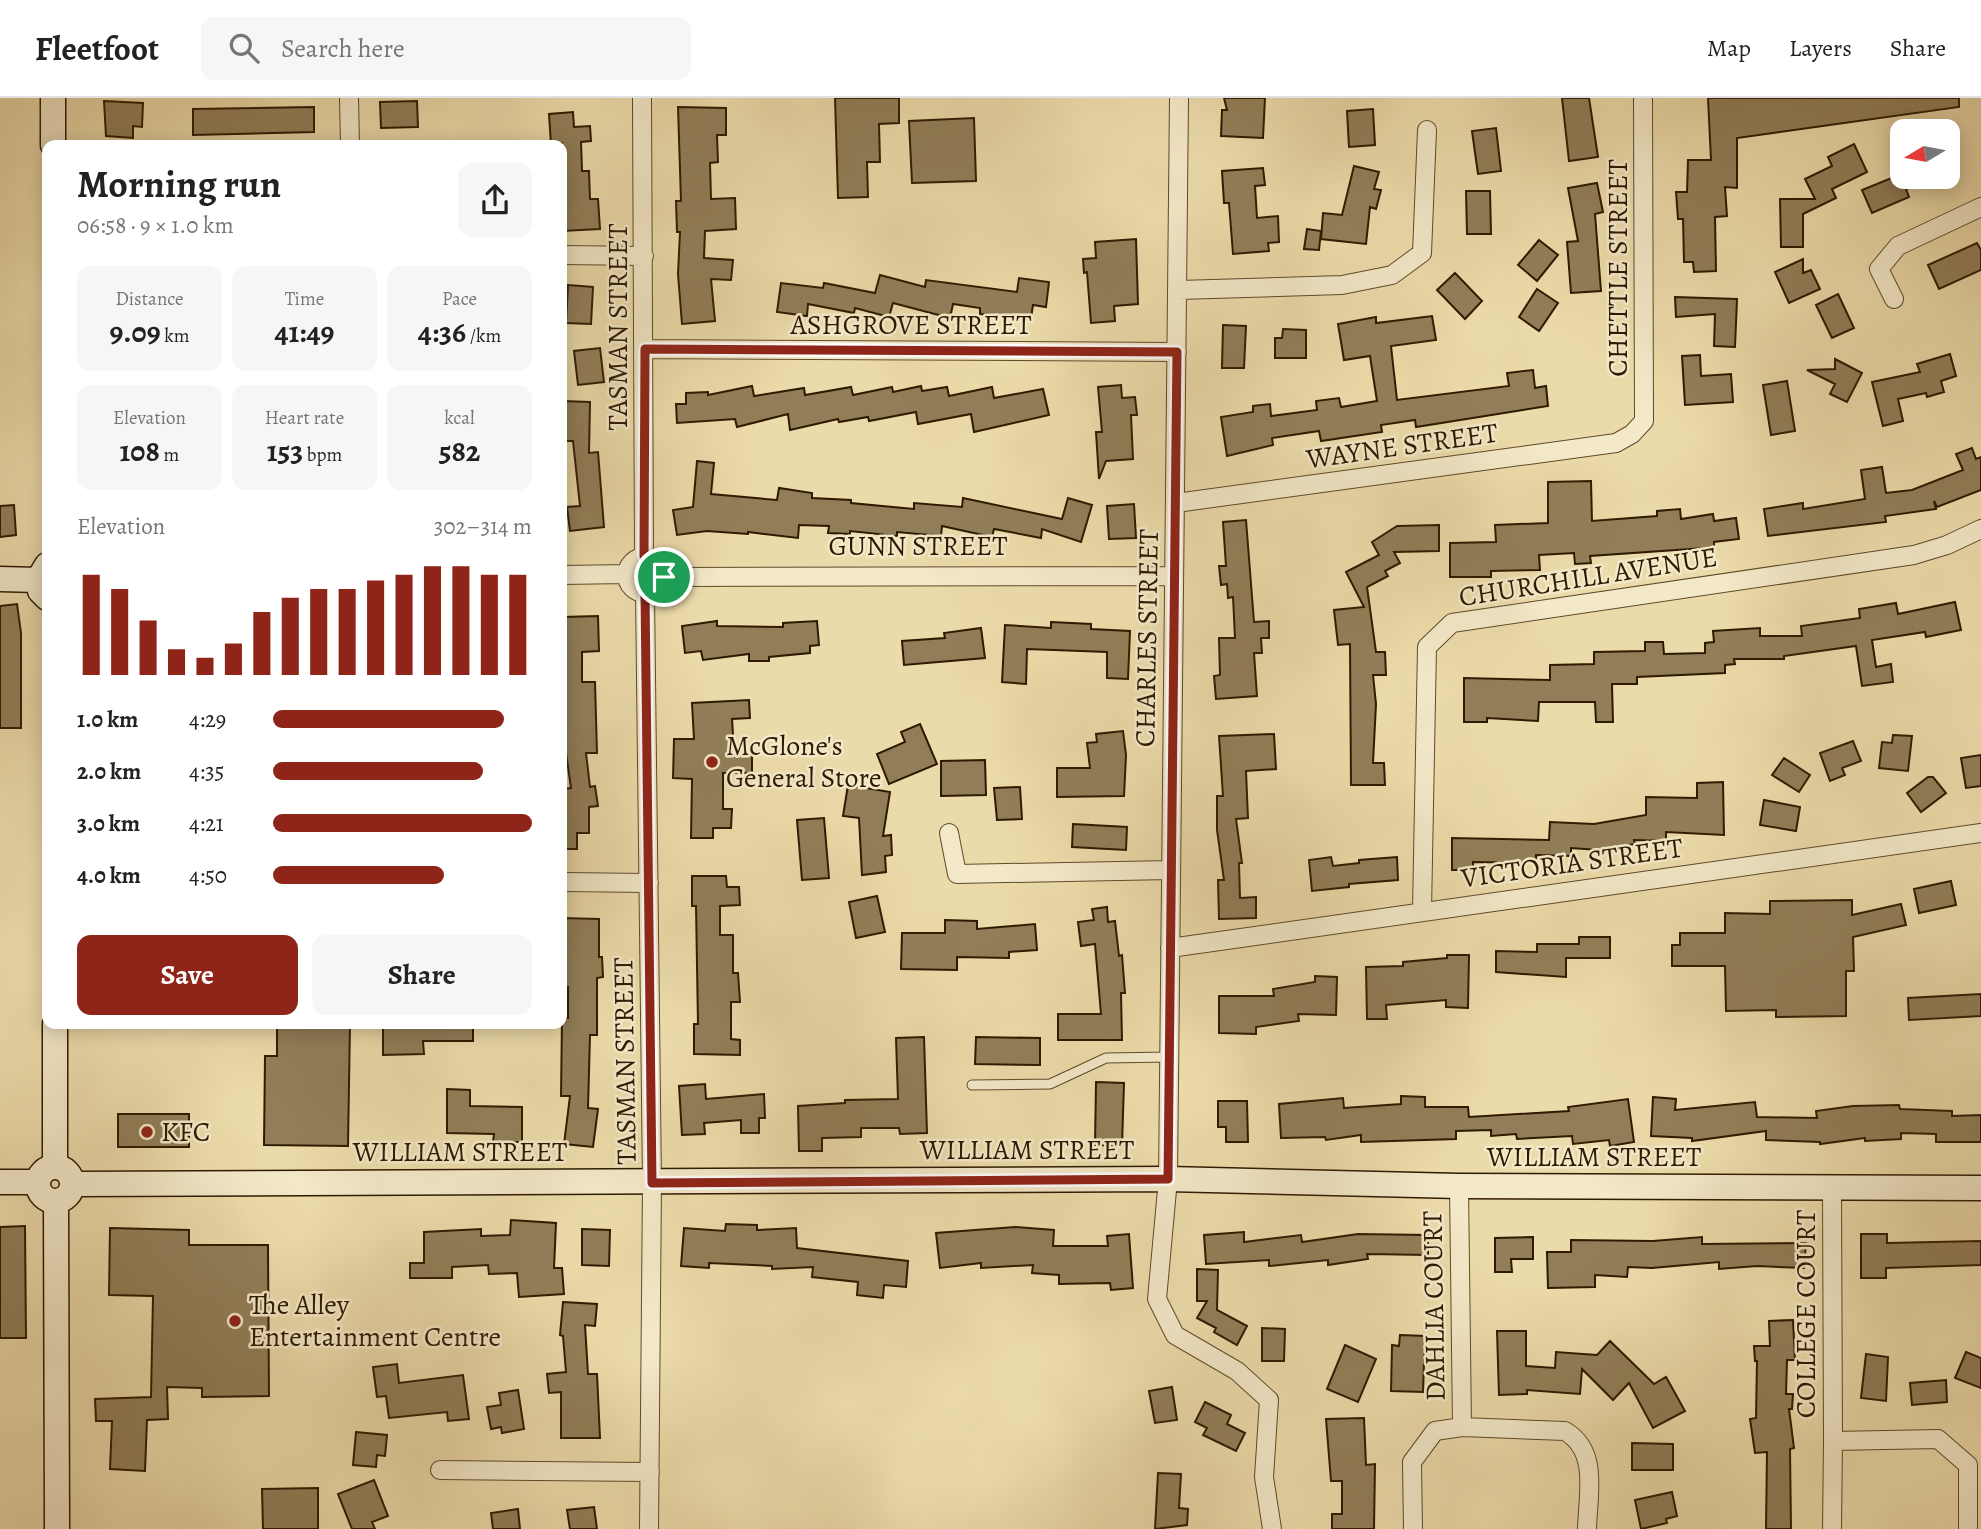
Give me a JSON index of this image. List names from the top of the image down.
{
  "streets": {
    "main road": ["WILLIAM STREET"],
    "street": [
      "CHETTLE STREET",
      "ASHGROVE STREET",
      "TASMAN STREET",
      "WAYNE STREET",
      "GUNN STREET",
      "CHURCHILL AVENUE",
      "CHARLES STREET",
      "VICTORIA STREET",
      "DAHLIA COURT",
      "COLLEGE COURT"
    ]
  },
  "crossings": [
    ["CHETTLE STREET", "WAYNE STREET"],
    ["ASHGROVE STREET", "TASMAN STREET"],
    ["ASHGROVE STREET", "CHARLES STREET"],
    ["TASMAN STREET", "GUNN STREET"],
    ["TASMAN STREET", "WILLIAM STREET"],
    ["WAYNE STREET", "CHARLES STREET"],
    ["GUNN STREET", "CHARLES STREET"],
    ["CHURCHILL AVENUE", "VICTORIA STREET"],
    ["CHARLES STREET", "VICTORIA STREET"],
    ["CHARLES STREET", "WILLIAM STREET"],
    ["WILLIAM STREET", "DAHLIA COURT"],
    ["WILLIAM STREET", "COLLEGE COURT"]
  ],
  "places": ["McGlone's General Store", "KFC", "The Alley Entertainment Centre"],
  "north": "left",
  "page": {
    "header": "Fleetfoot",
    "search": "Search here",
    "nav": ["Map", "Layers", "Share"],
    "heading": ["Morning run", "06:58 · 9 × 1.0 km"],
    "stats": [
      ["Distance", "9.09 km"],
      ["Time", "41:49"],
      ["Pace", "4:36 /km"],
      ["Elevation", "108 m"],
      ["Heart rate", "153 bpm"],
      ["kcal", "582"]
    ],
    "chart": ["Elevation", "302–314 m"],
    "list": [
      {
        "name": "1.0 km",
        "note": "4:29"
      },
      {
        "name": "2.0 km",
        "note": "4:35"
      },
      {
        "name": "3.0 km",
        "note": "4:21"
      },
      {
        "name": "4.0 km",
        "note": "4:50"
      }
    ],
    "buttons": ["Save", "Share"]
  }
}
